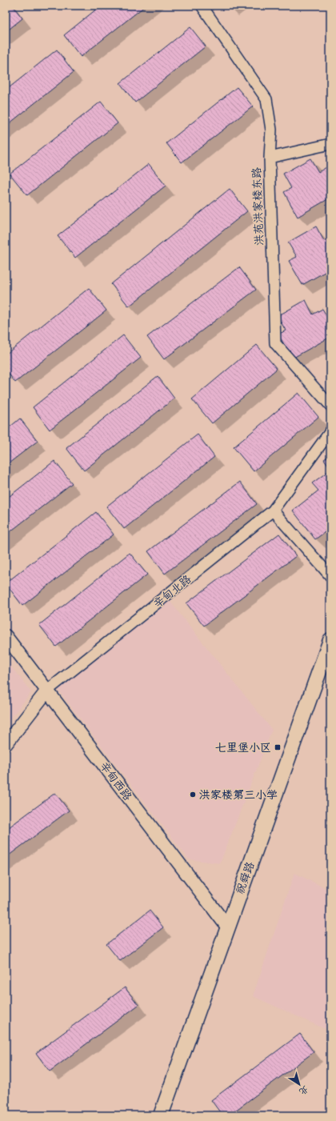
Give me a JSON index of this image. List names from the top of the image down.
{
  "streets": {
    "main road": ["祝舜路"],
    "street": ["洪苑洪家楼东路", "辛甸北路", "辛甸西路"]
  },
  "crossings": [
    ["辛甸北路", "辛甸西路"],
    ["辛甸西路", "祝舜路"]
  ],
  "places": {
    "transit": ["七里堡小区"],
    "other": ["洪家楼第三小学"]
  },
  "north": "bottom right"
}
